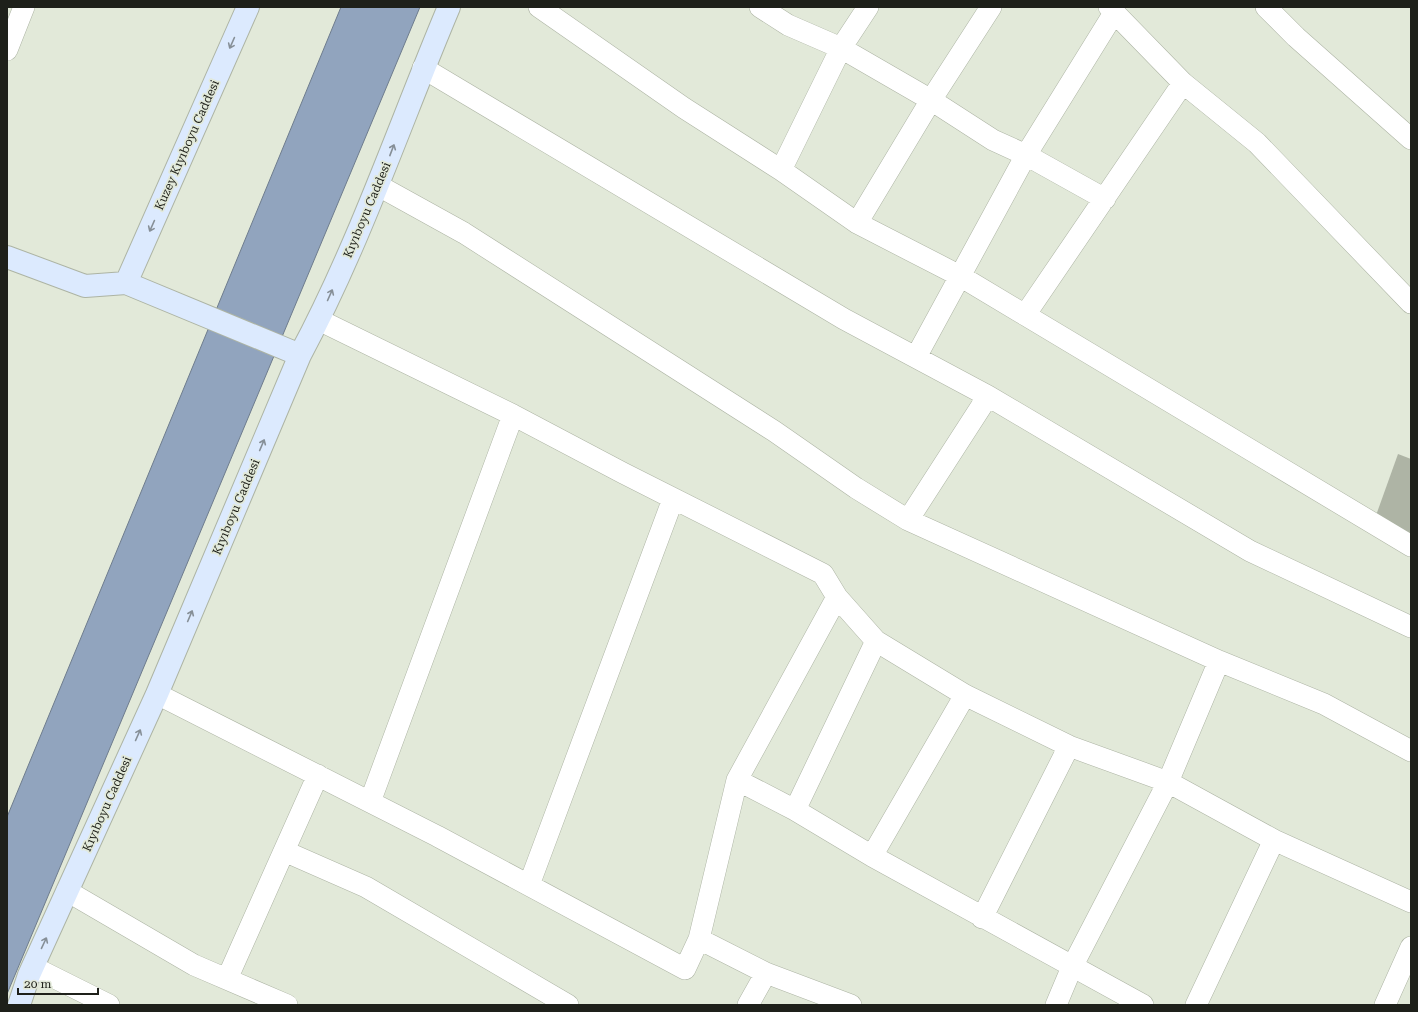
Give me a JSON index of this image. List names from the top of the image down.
{
  "streets": {
    "main road": ["Kuzey Kıyıboyu Caddesi", "Kıyıboyu Caddesi"]
  },
  "one_way": ["Kuzey Kıyıboyu Caddesi", "Kıyıboyu Caddesi"],
  "scale_bar": "20 m"
}
